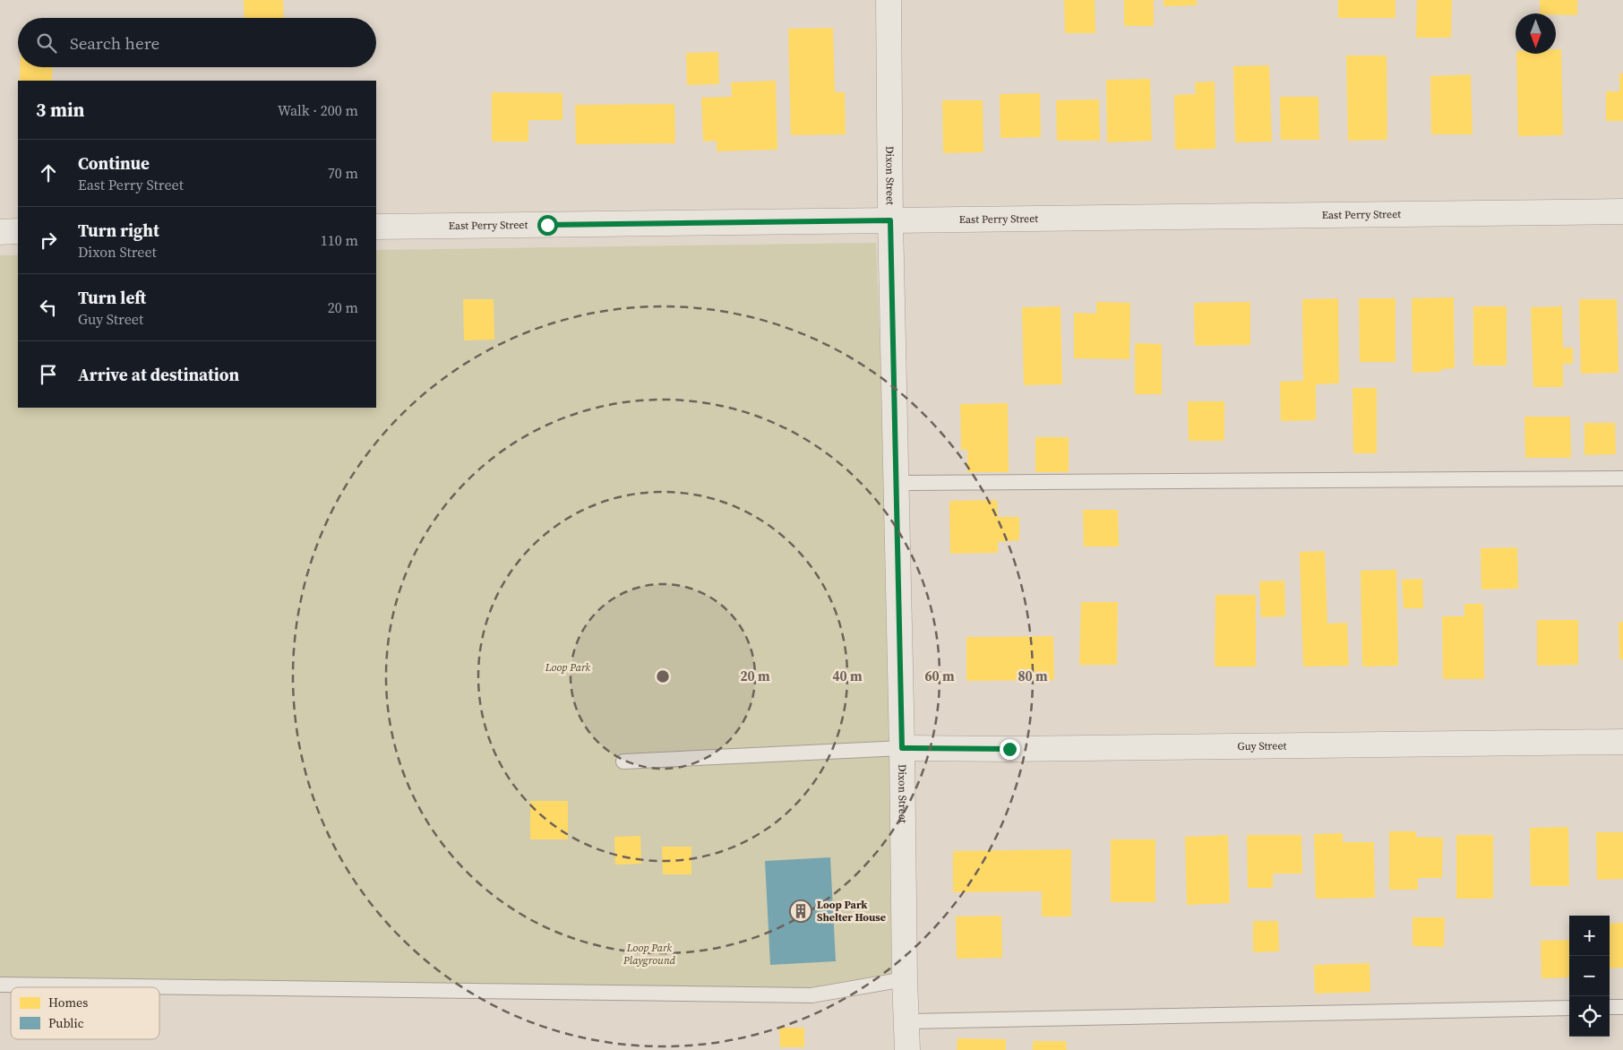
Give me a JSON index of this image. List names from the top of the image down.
{
  "streets": {
    "street": ["Dixon Street", "East Perry Street", "Guy Street"]
  },
  "crossings": [
    ["Dixon Street", "East Perry Street"],
    ["Dixon Street", "Guy Street"]
  ],
  "parks": ["Loop Park", "Loop Park Playground"],
  "places": {
    "building": ["Loop Park Shelter House"]
  },
  "legend": ["Homes", "Public"],
  "north": "bottom",
  "page": {
    "search": "Search here",
    "heading": ["3 min", "Walk · 200 m"],
    "list": [
      ["Continue", "East Perry Street", "70 m"],
      ["Turn right", "Dixon Street", "110 m"],
      ["Turn left", "Guy Street", "20 m"],
      "Arrive at destination"
    ],
    "map_buttons": ["+", "−"]
  },
  "rings": [
    "20 m",
    "40 m",
    "60 m",
    "80 m"
  ]
}
